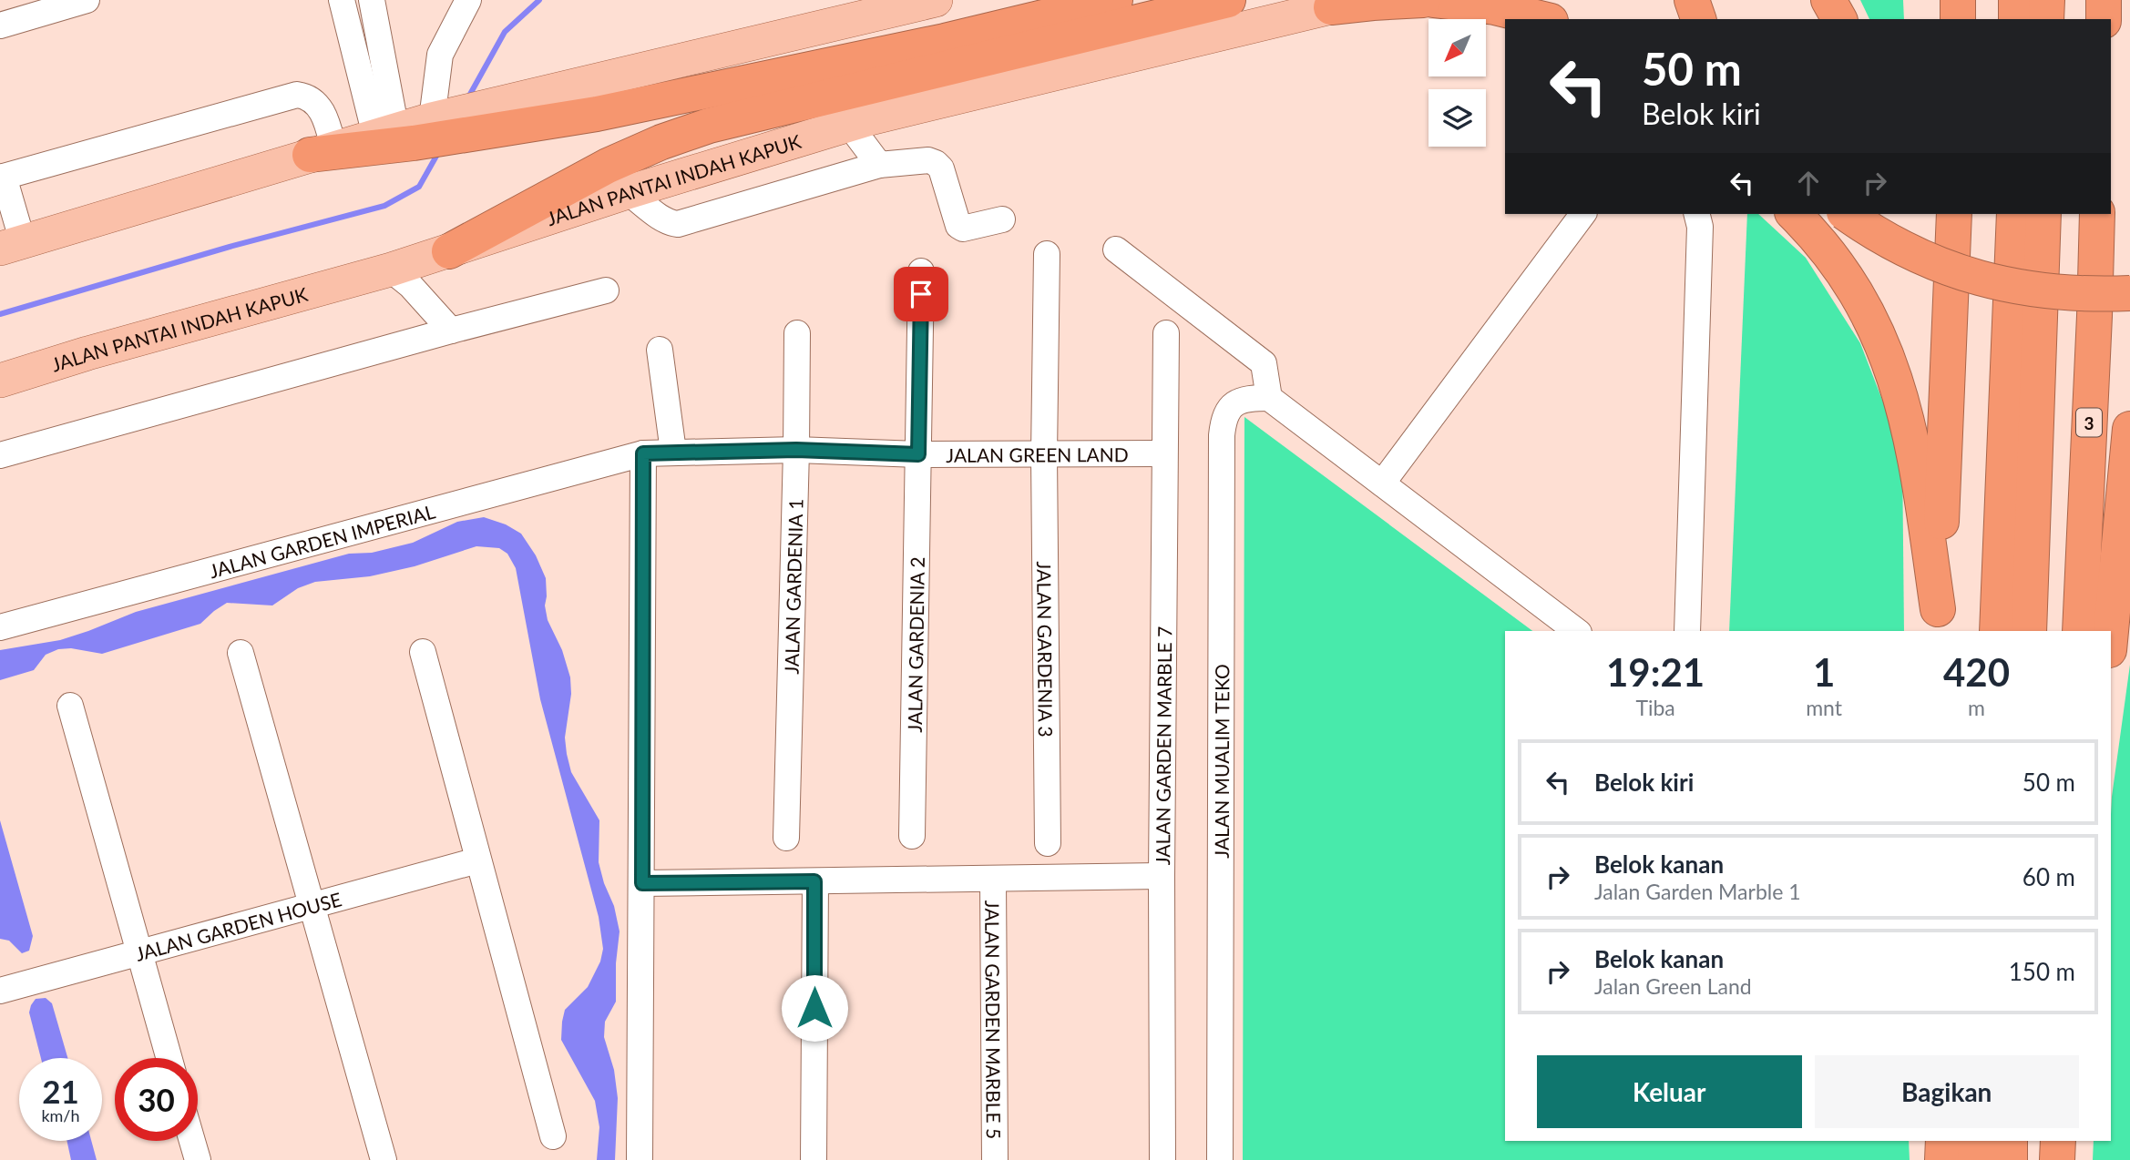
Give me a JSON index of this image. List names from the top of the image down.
{
  "streets": {
    "highway": ["3"],
    "main road": ["JALAN PANTAI INDAH KAPUK"],
    "street": [
      "JALAN GREEN LAND",
      "JALAN GARDEN IMPERIAL",
      "JALAN GARDENIA 1",
      "JALAN GARDENIA 2",
      "JALAN GARDENIA 3",
      "JALAN GARDEN MARBLE 7",
      "JALAN MUALIM TEKO",
      "JALAN GARDEN HOUSE",
      "JALAN GARDEN MARBLE 5"
    ]
  },
  "crossings": [
    ["JALAN GREEN LAND", "JALAN GARDEN IMPERIAL"],
    ["JALAN GREEN LAND", "JALAN GARDENIA 1"],
    ["JALAN GREEN LAND", "JALAN GARDENIA 2"],
    ["JALAN GREEN LAND", "JALAN GARDENIA 3"],
    ["JALAN GREEN LAND", "JALAN GARDEN MARBLE 7"]
  ],
  "north": "bottom left",
  "page": {
    "turn": ["50 m", "Belok kiri"],
    "eta": [
      "19:21",
      "Tiba",
      "1",
      "mnt",
      "420",
      "m"
    ],
    "list": [
      {
        "name": "Belok kiri",
        "value": "50 m"
      },
      {
        "name": "Belok kanan",
        "note": "Jalan Garden Marble 1",
        "value": "60 m"
      },
      {
        "name": "Belok kanan",
        "note": "Jalan Green Land",
        "value": "150 m"
      }
    ],
    "buttons": ["Keluar", "Bagikan"],
    "speed": "21 km/h",
    "limit": "30"
  }
}
